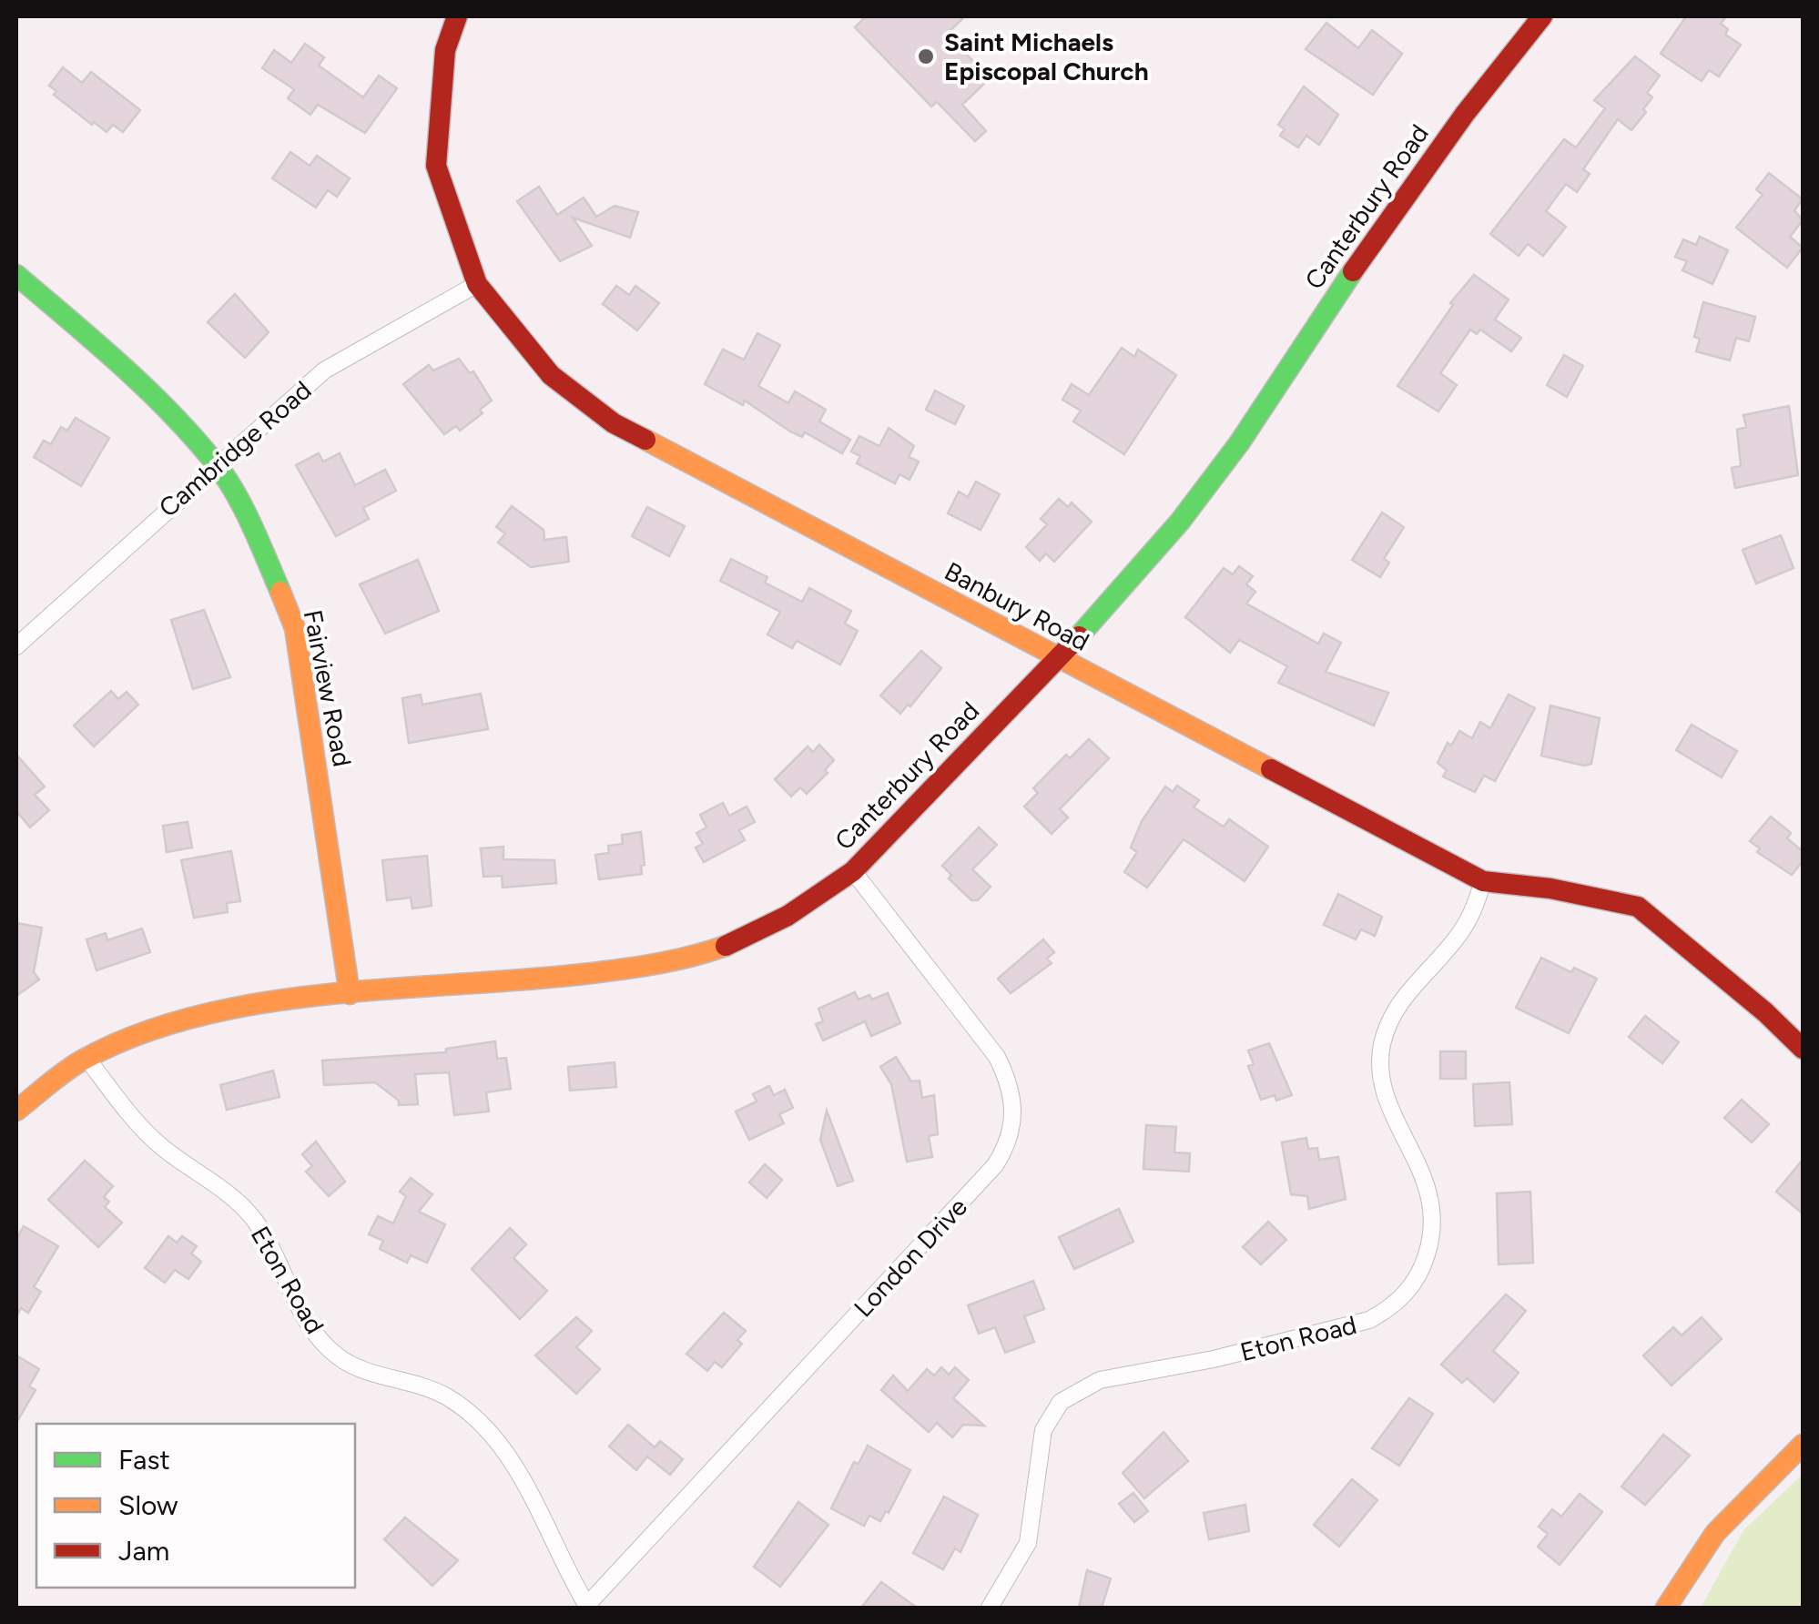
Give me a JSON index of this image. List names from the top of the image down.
{
  "streets": {
    "street": [
      "Canterbury Road",
      "Cambridge Road",
      "Banbury Road",
      "Fairview Road",
      "London Drive",
      "Eton Road"
    ]
  },
  "crossings": [
    ["Canterbury Road", "Banbury Road"],
    ["Canterbury Road", "Fairview Road"],
    ["Canterbury Road", "London Drive"],
    ["Canterbury Road", "Eton Road"],
    ["Cambridge Road", "Banbury Road"],
    ["Cambridge Road", "Fairview Road"],
    ["Banbury Road", "Eton Road"],
    ["London Drive", "Eton Road"]
  ],
  "places": ["Saint Michaels Episcopal Church"],
  "legend": ["Fast", "Slow", "Jam"]
}
